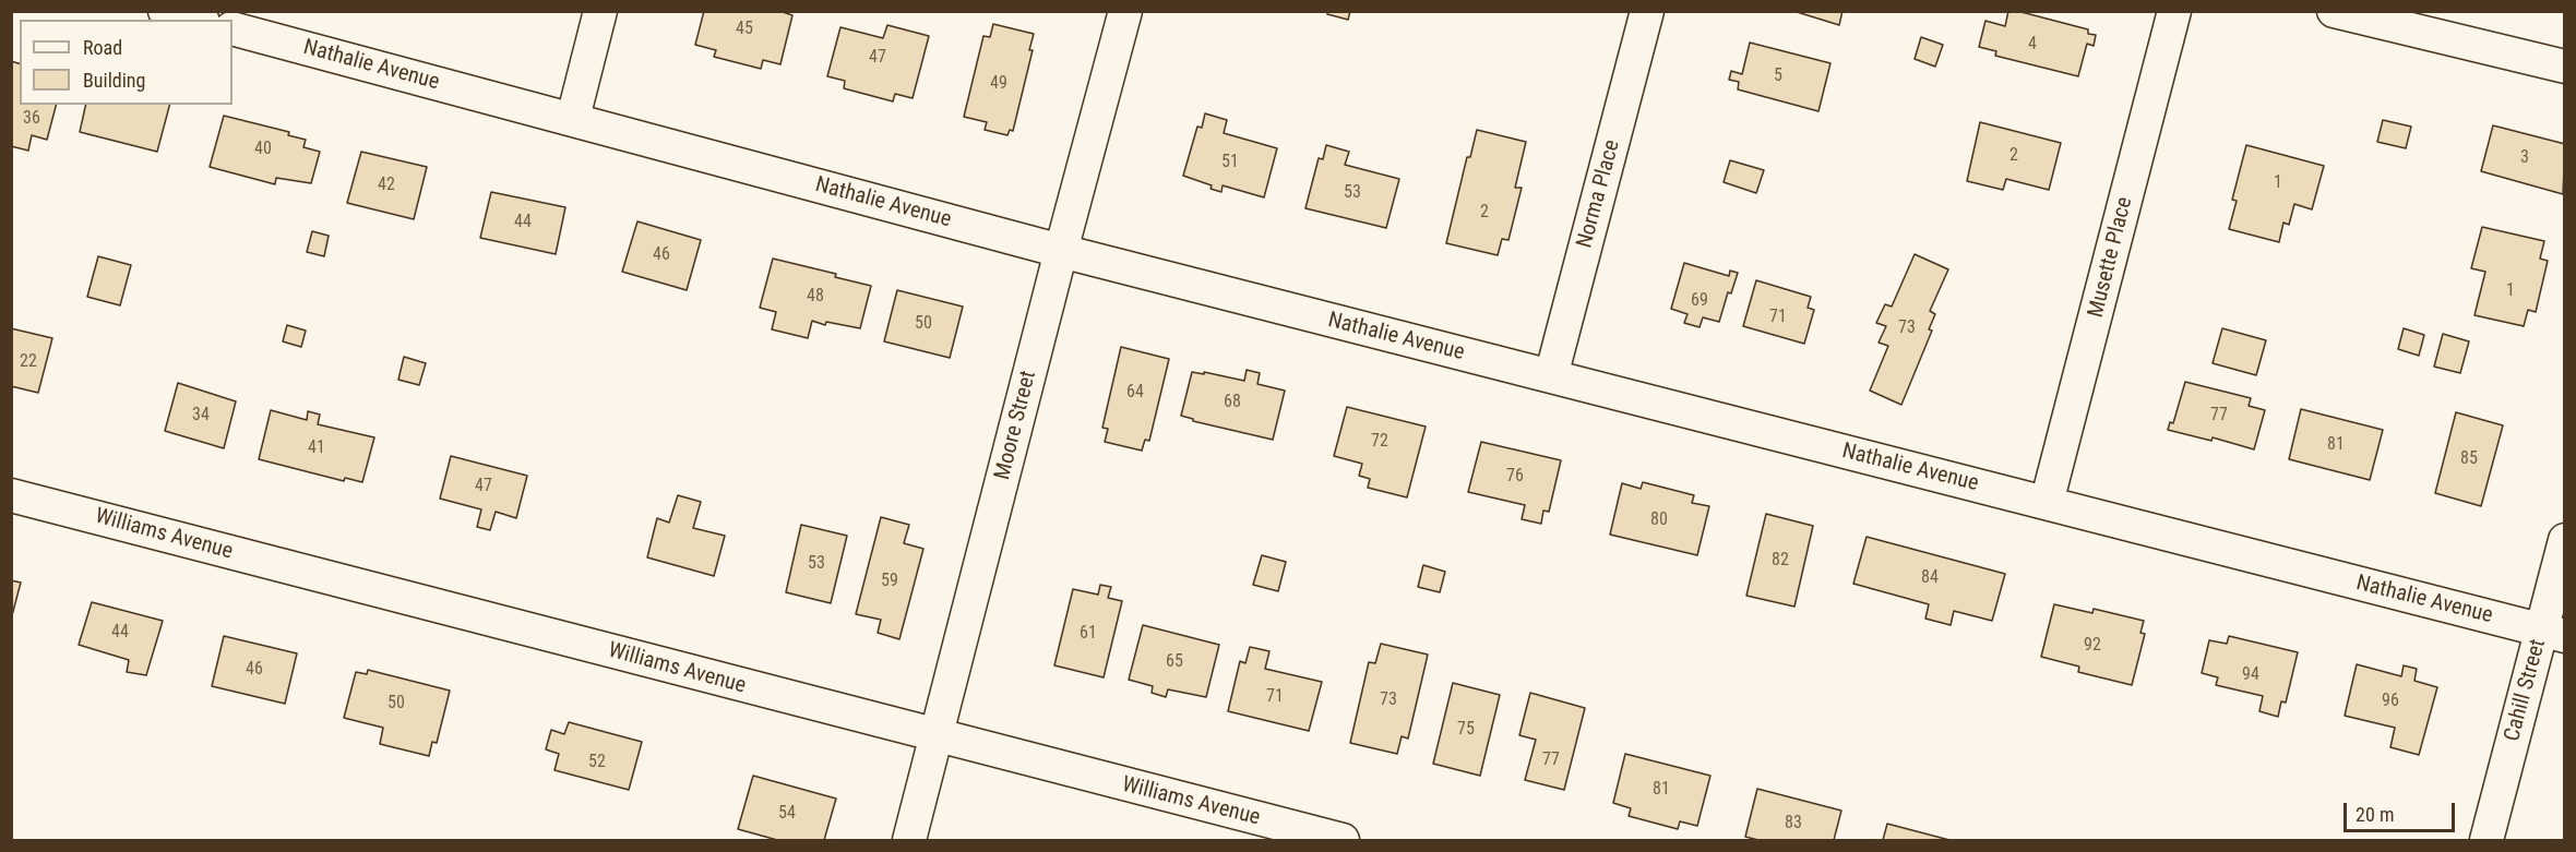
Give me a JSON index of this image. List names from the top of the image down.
{
  "streets": {
    "street": [
      "Nathalie Avenue",
      "Norma Place",
      "Musette Place",
      "Moore Street",
      "Williams Avenue",
      "Cahill Street"
    ]
  },
  "crossings": [
    ["Nathalie Avenue", "Norma Place"],
    ["Nathalie Avenue", "Musette Place"],
    ["Nathalie Avenue", "Moore Street"],
    ["Nathalie Avenue", "Cahill Street"],
    ["Moore Street", "Williams Avenue"]
  ],
  "house_numbers": [
    "45",
    "4",
    "47",
    "5",
    "49",
    "36",
    "40",
    "2",
    "3",
    "51",
    "1",
    "42",
    "53",
    "2",
    "44",
    "46",
    "1",
    "48",
    "69",
    "71",
    "50",
    "73",
    "22",
    "64",
    "68",
    "34",
    "77",
    "72",
    "81",
    "41",
    "85",
    "76",
    "47",
    "80",
    "82",
    "53",
    "84",
    "59",
    "44",
    "61",
    "92",
    "65",
    "46",
    "94",
    "71",
    "73",
    "96",
    "50",
    "75",
    "77",
    "52",
    "81",
    "54",
    "83"
  ],
  "legend": ["Road", "Building"],
  "scale_bar": "20 m"
}
